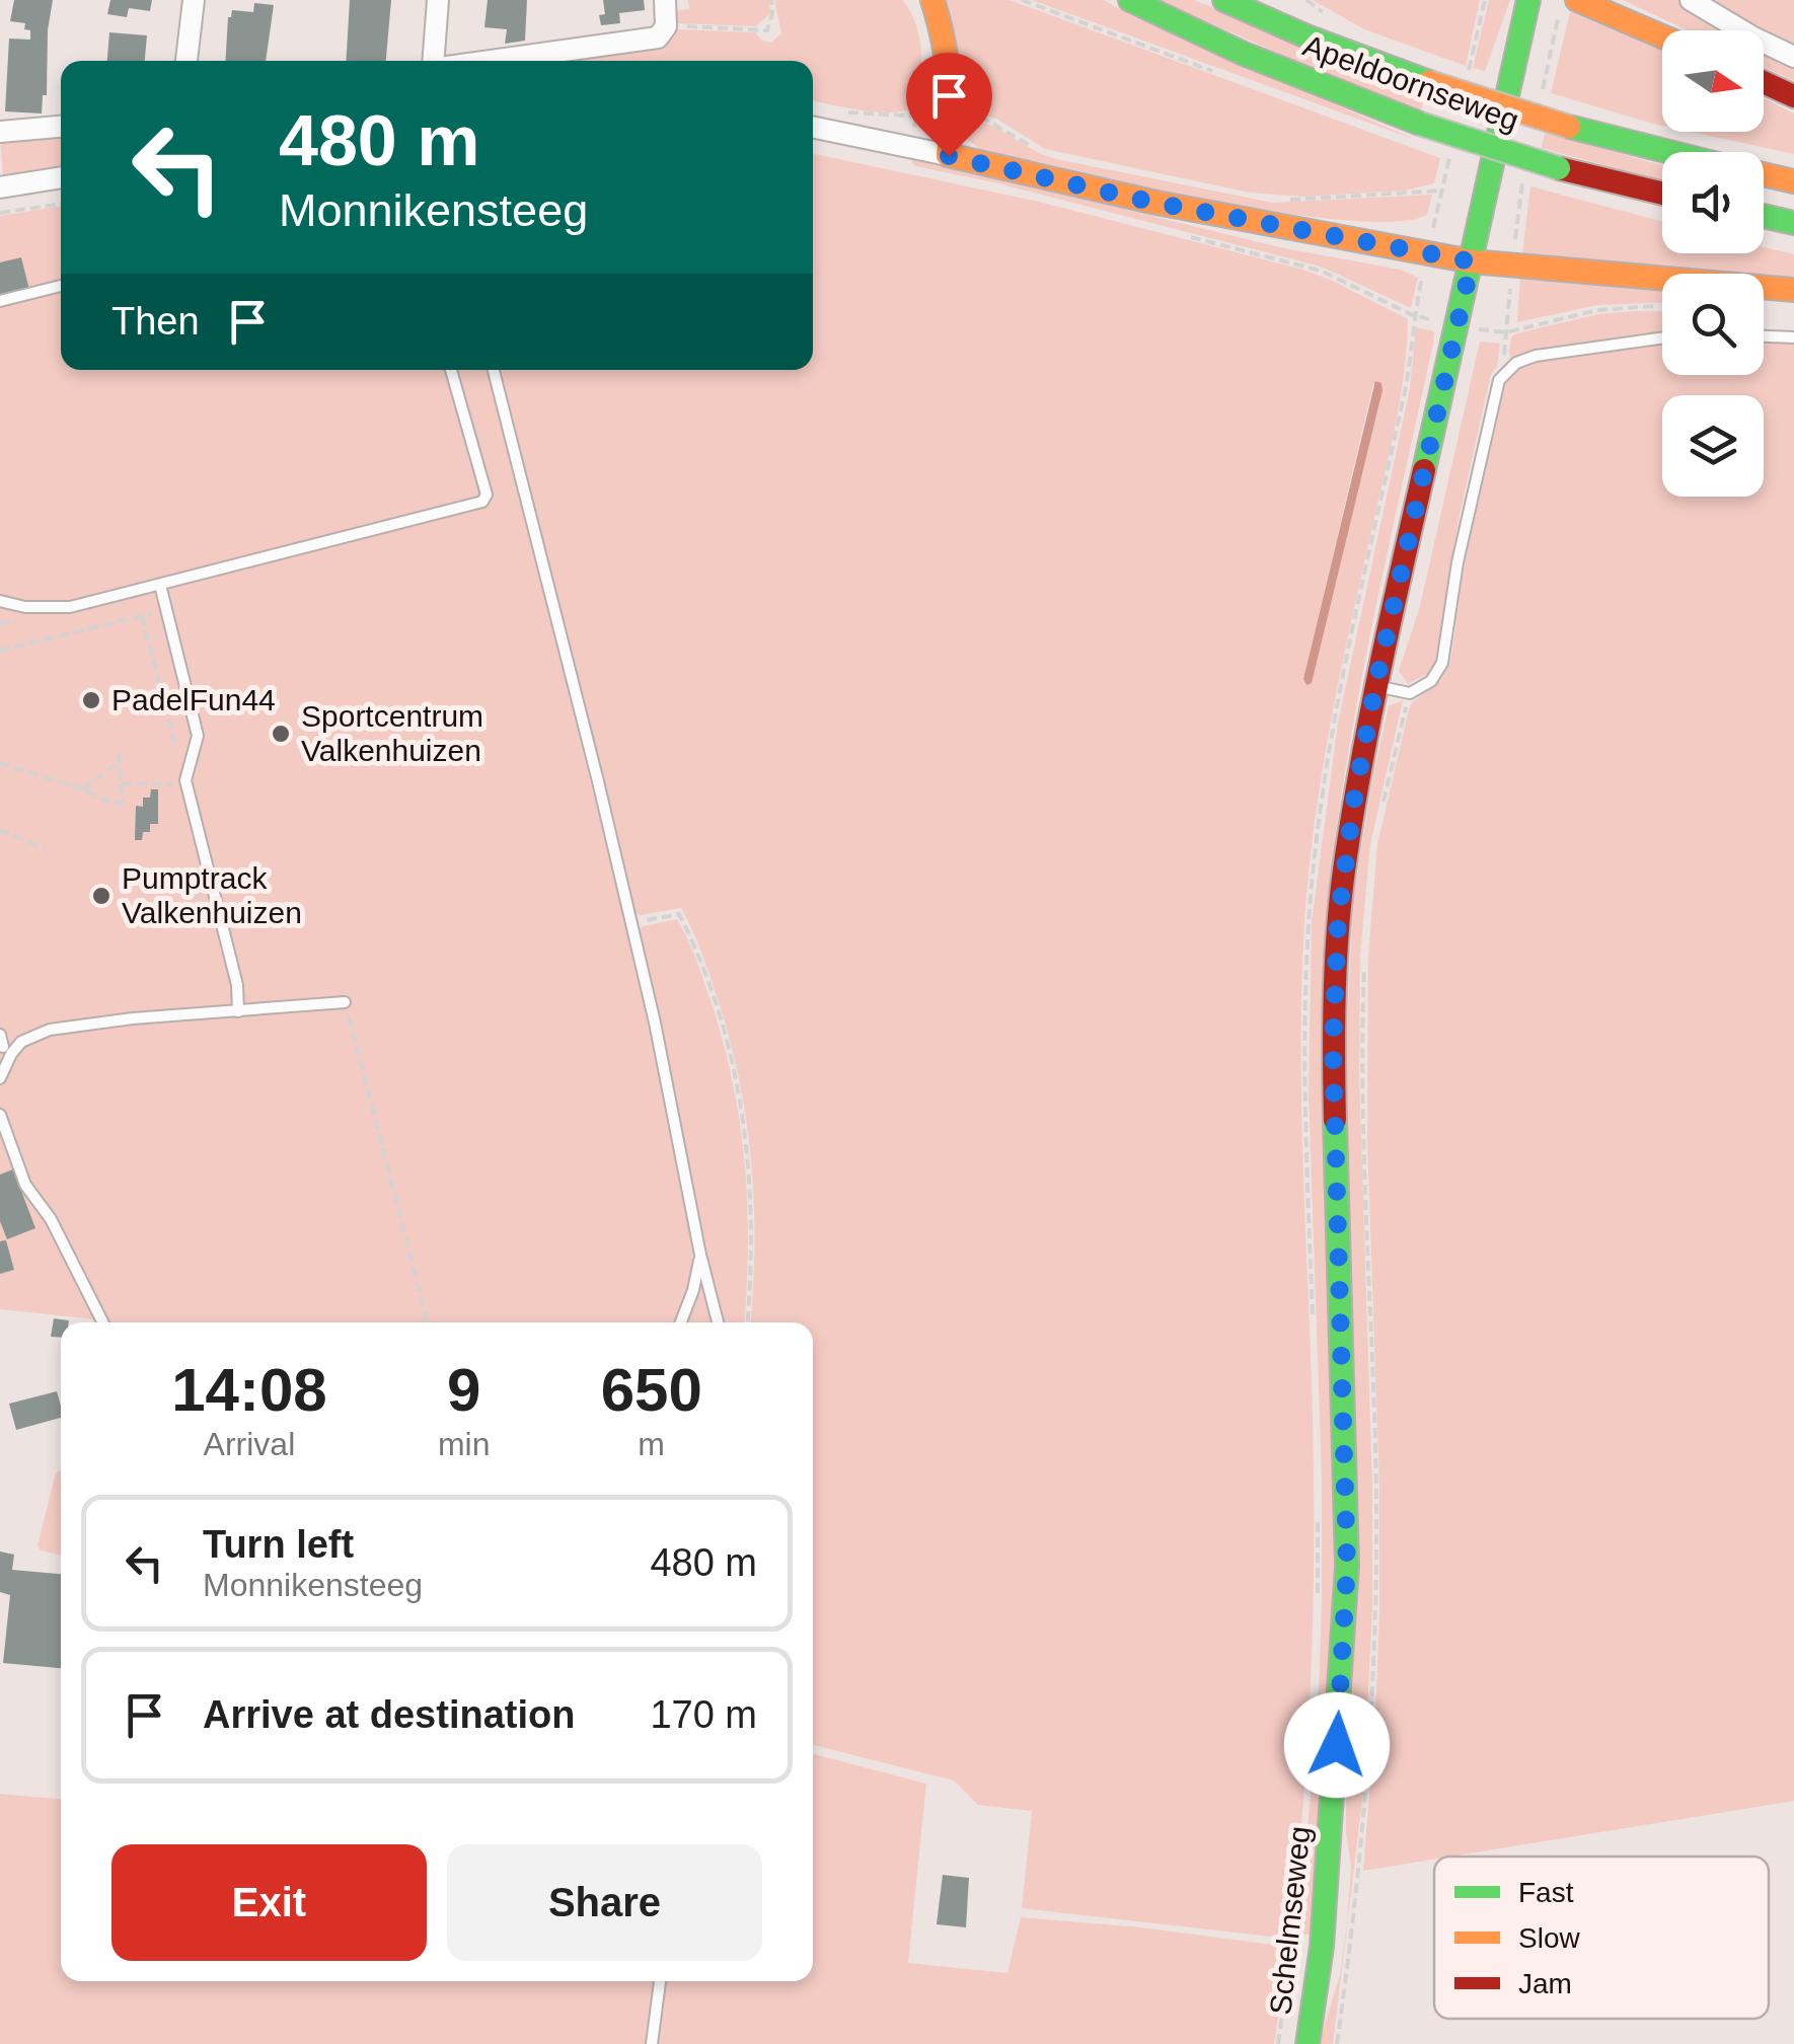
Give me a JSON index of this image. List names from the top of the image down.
{
  "streets": {
    "main road": ["Apeldoornseweg", "Schelmseweg"]
  },
  "places": ["PadelFun44", "Sportcentrum Valkenhuizen", "Pumptrack Valkenhuizen"],
  "legend": ["Fast", "Slow", "Jam"],
  "north": "right",
  "page": {
    "turn": ["480 m", "Monnikensteeg"],
    "then": "Then",
    "eta": [
      "14:08",
      "Arrival",
      "9",
      "min",
      "650",
      "m"
    ],
    "list": [
      {
        "name": "Turn left",
        "note": "Monnikensteeg",
        "value": "480 m"
      },
      {
        "name": "Arrive at destination",
        "value": "170 m"
      }
    ],
    "buttons": ["Exit", "Share"]
  }
}
